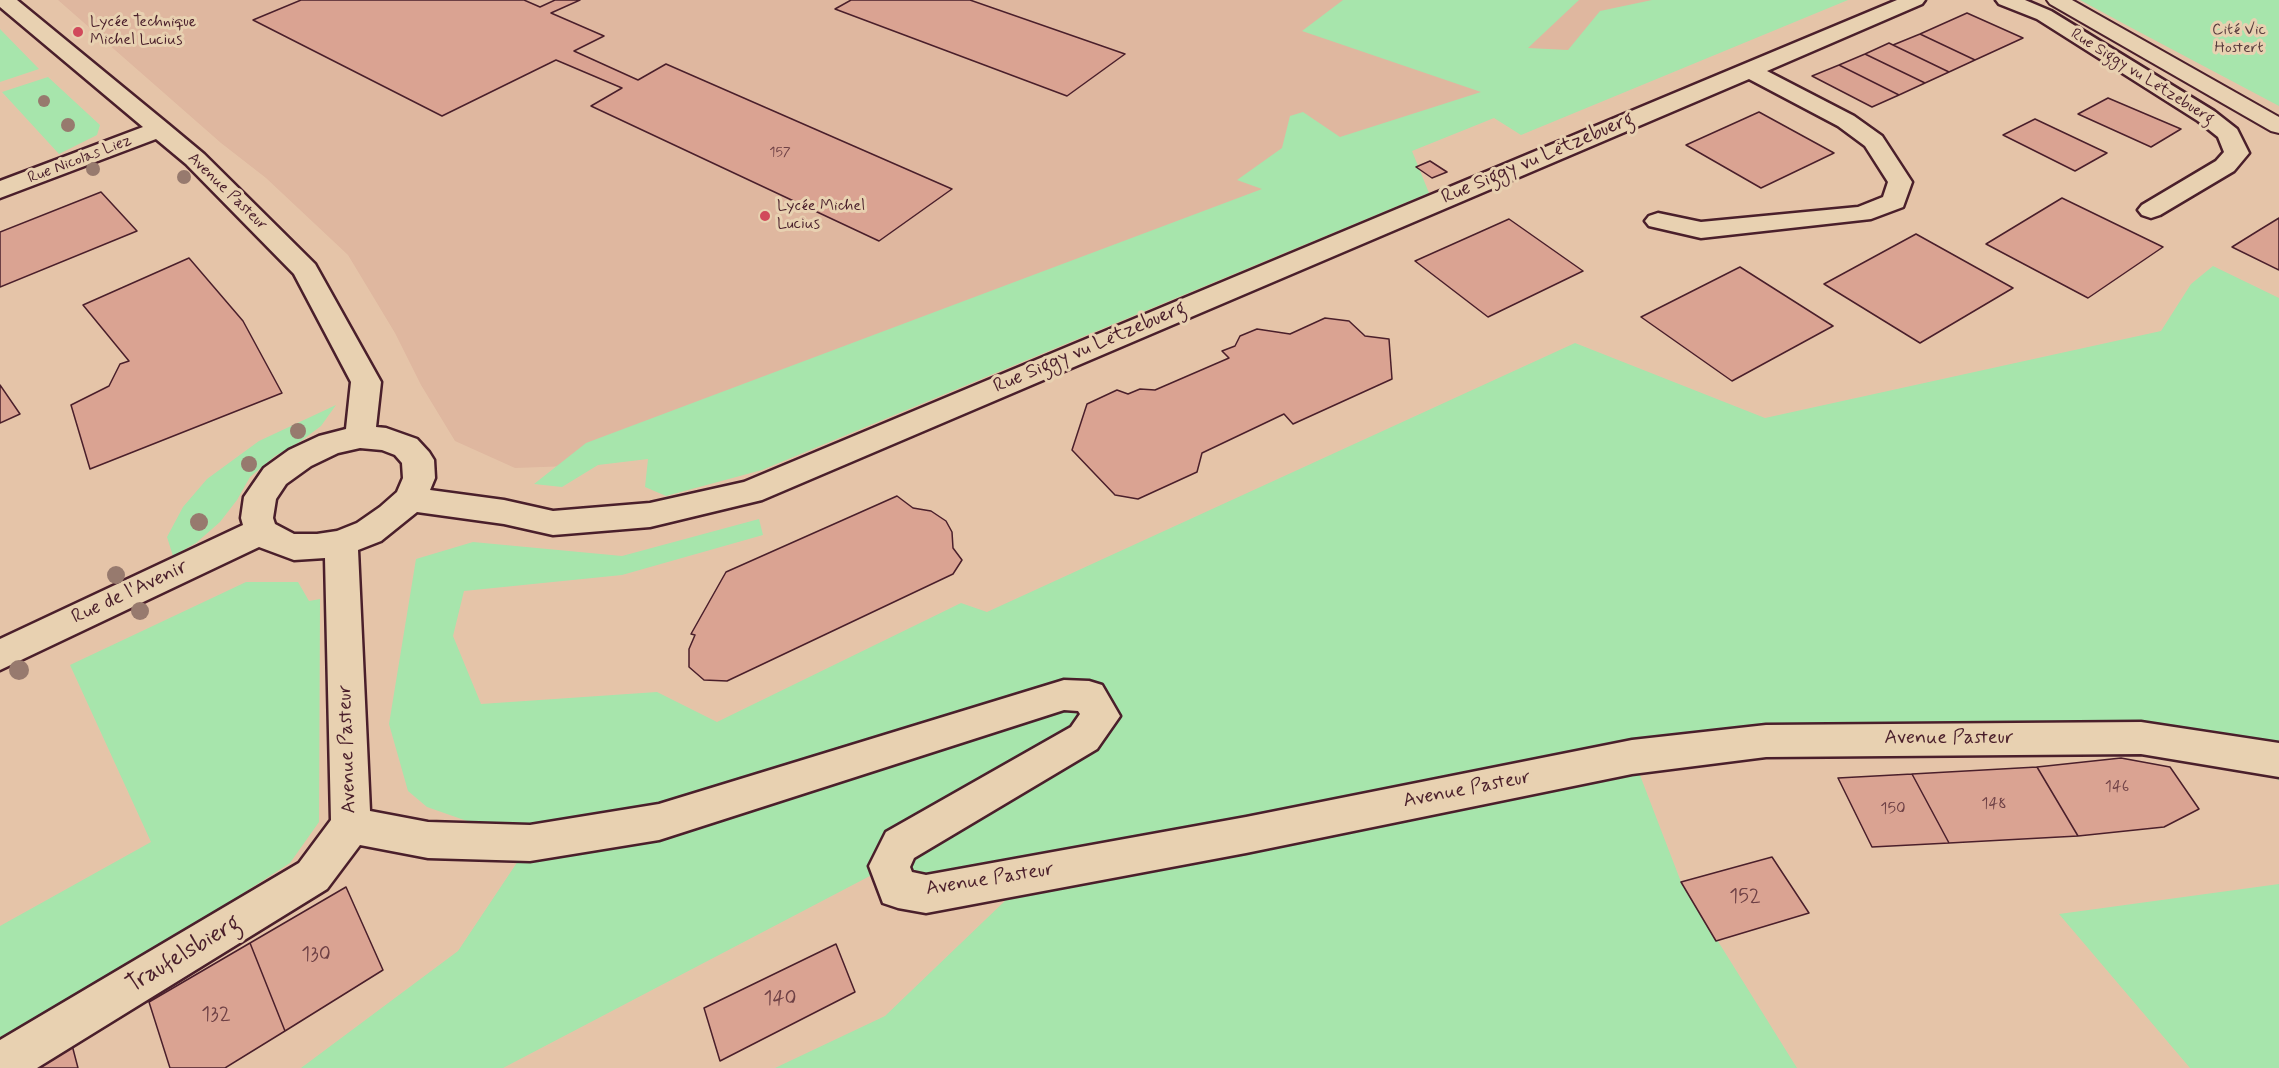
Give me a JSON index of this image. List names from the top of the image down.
{
  "streets": {
    "street": [
      "Rue Siggy vu Lëtzebuerg",
      "Rue Nicolas Liez",
      "Avenue Pasteur",
      "Rue de l'Avenir",
      "Traufelsbierg"
    ]
  },
  "crossings": [
    ["Rue Siggy vu Lëtzebuerg", "Avenue Pasteur"],
    ["Rue Siggy vu Lëtzebuerg", "Rue de l'Avenir"],
    ["Rue Nicolas Liez", "Avenue Pasteur"],
    ["Avenue Pasteur", "Rue de l'Avenir"],
    ["Avenue Pasteur", "Traufelsbierg"]
  ],
  "parks": ["Cité Vic Hostert"],
  "places": ["Lycée Technique Michel Lucius", "Lycée Michel Lucius"],
  "house_numbers": [
    "157",
    "146",
    "148",
    "150",
    "152",
    "130",
    "140",
    "132"
  ]
}
